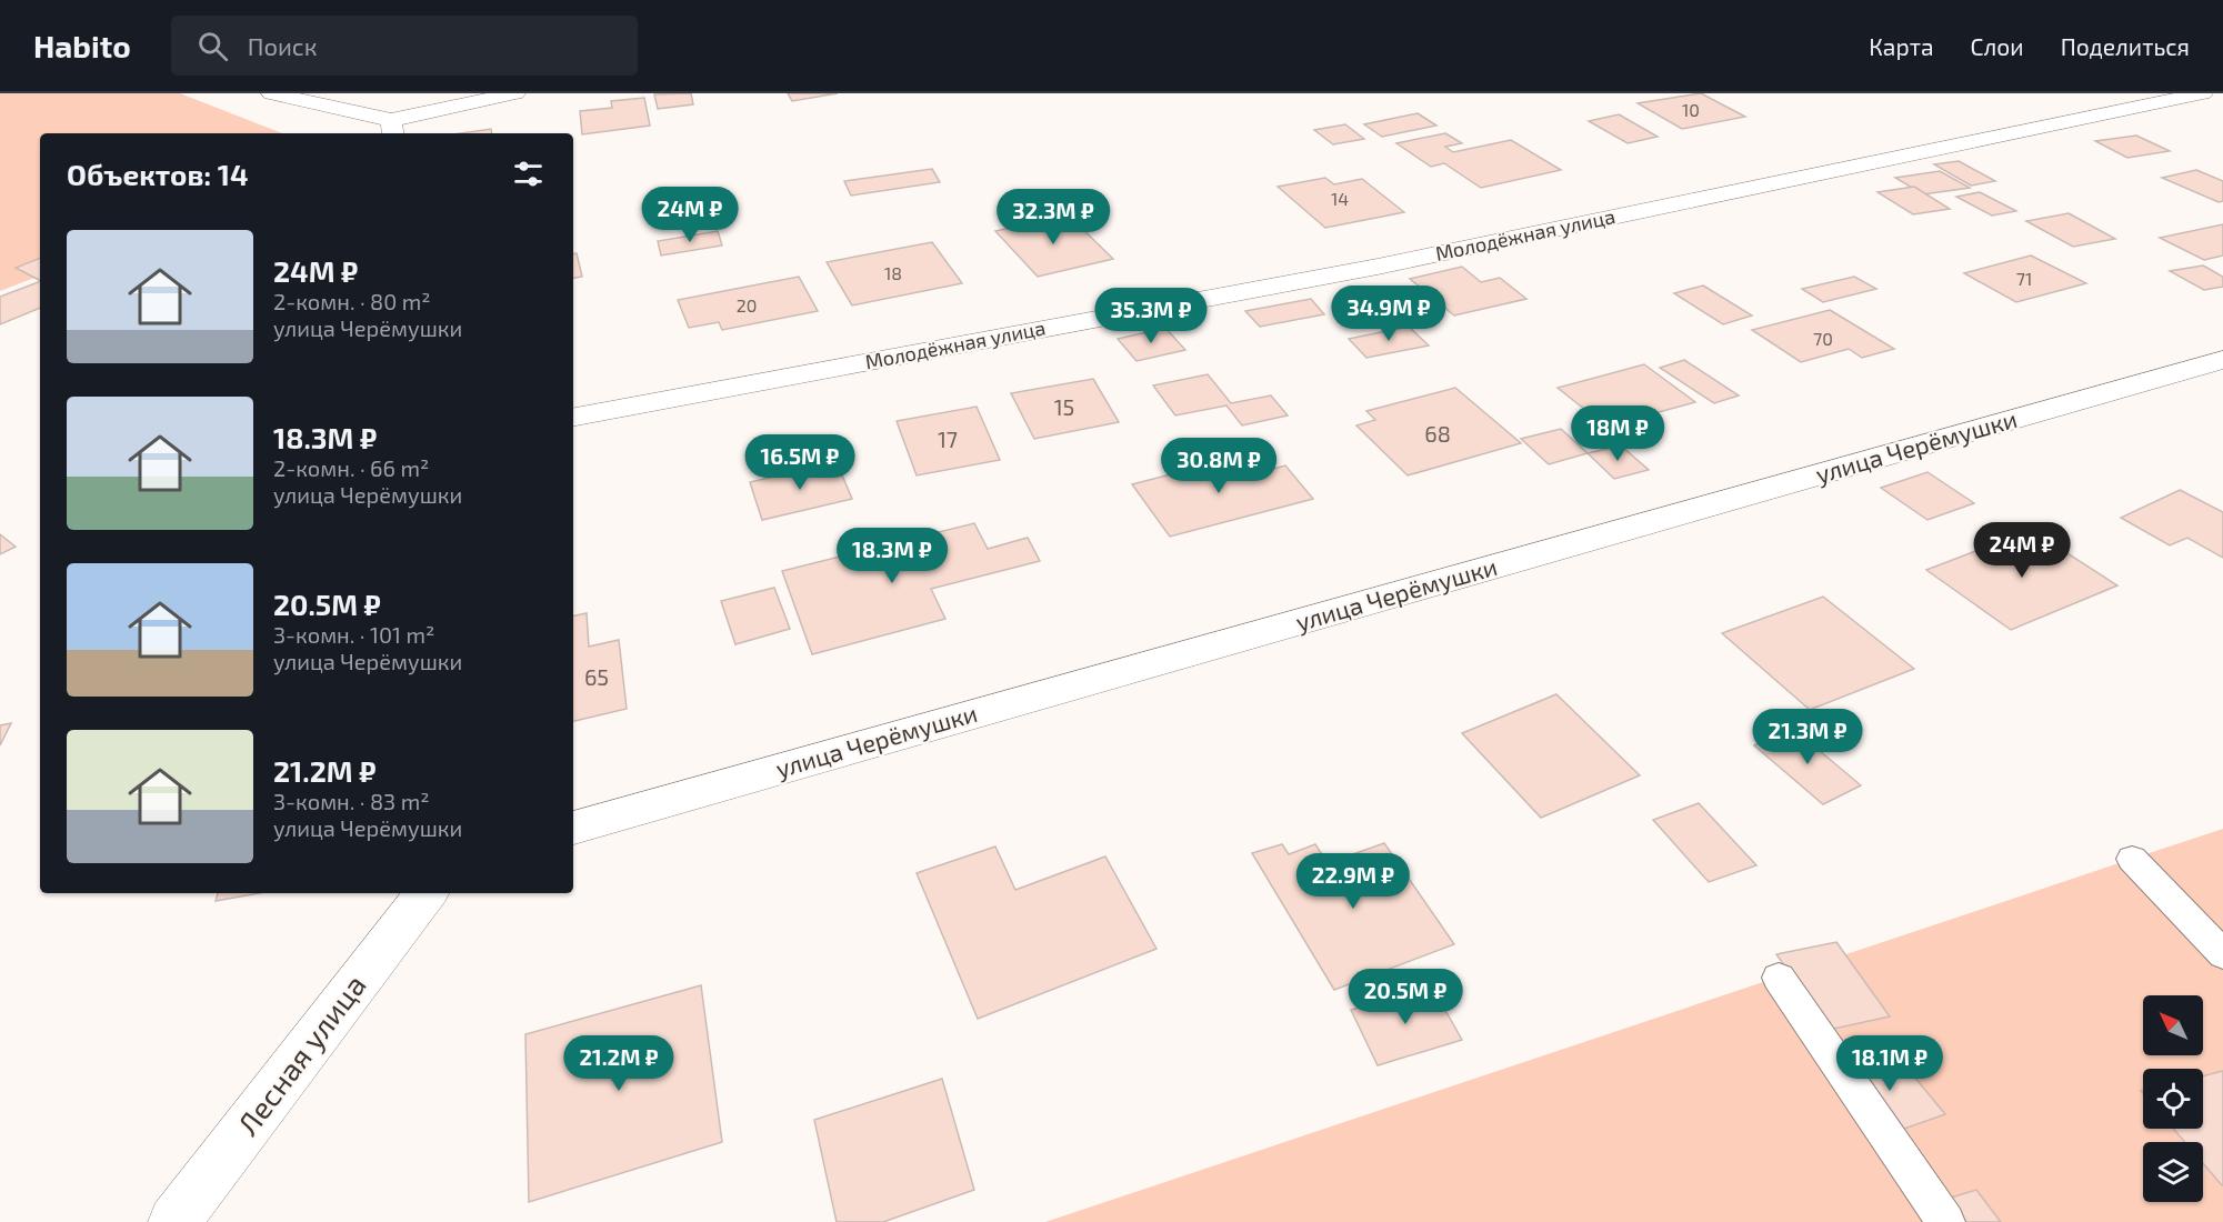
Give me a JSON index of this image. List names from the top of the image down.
{
  "streets": {
    "street": ["Молодёжная улица", "улица Черёмушки", "Лесная улица"]
  },
  "house_numbers": [
    "10",
    "14",
    "18",
    "71",
    "20",
    "70",
    "15",
    "68",
    "17",
    "65"
  ],
  "north": "top left",
  "page": {
    "header": "Habito",
    "search": "Поиск",
    "nav": ["Карта", "Слои", "Поделиться"],
    "heading": "Объектов: 14",
    "price": [
      "24M ₽",
      "32.3M ₽",
      "34.9M ₽",
      "35.3M ₽",
      "18M ₽",
      "16.5M ₽",
      "30.8M ₽",
      "24M ₽",
      "18.3M ₽",
      "21.3M ₽",
      "22.9M ₽",
      "20.5M ₽",
      "21.2M ₽",
      "18.1M ₽"
    ],
    "list": [
      {
        "name": "24M ₽",
        "note": "2-комн. · 80 m² · улица Черёмушки"
      },
      {
        "name": "18.3M ₽",
        "note": "2-комн. · 66 m² · улица Черёмушки"
      },
      {
        "name": "20.5M ₽",
        "note": "3-комн. · 101 m² · улица Черёмушки"
      },
      {
        "name": "21.2M ₽",
        "note": "3-комн. · 83 m² · улица Черёмушки"
      }
    ]
  }
}
